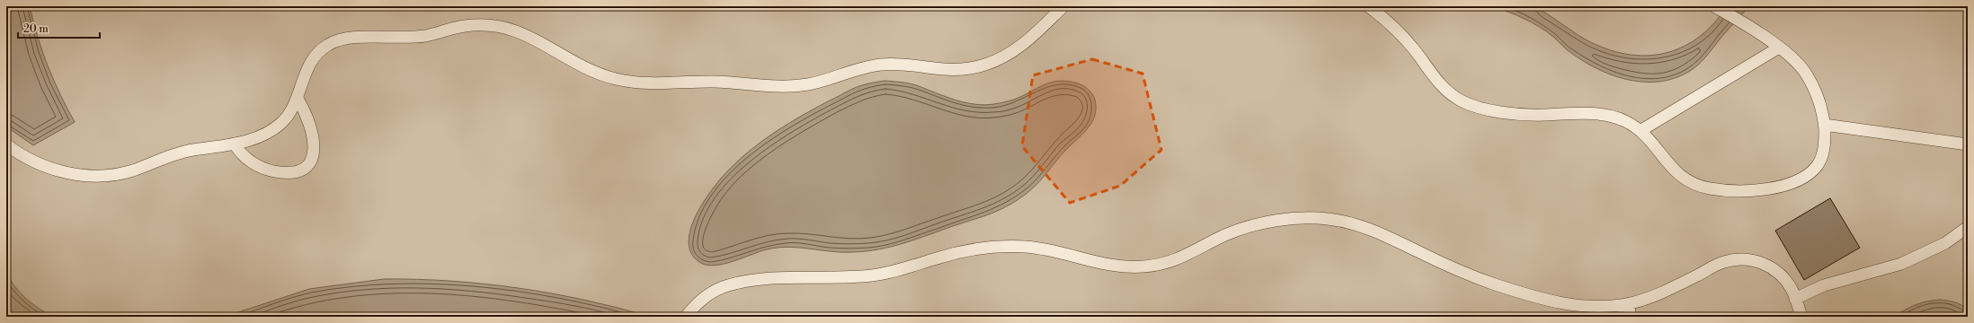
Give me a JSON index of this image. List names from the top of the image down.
{
  "scale_bar": "20 m"
}
